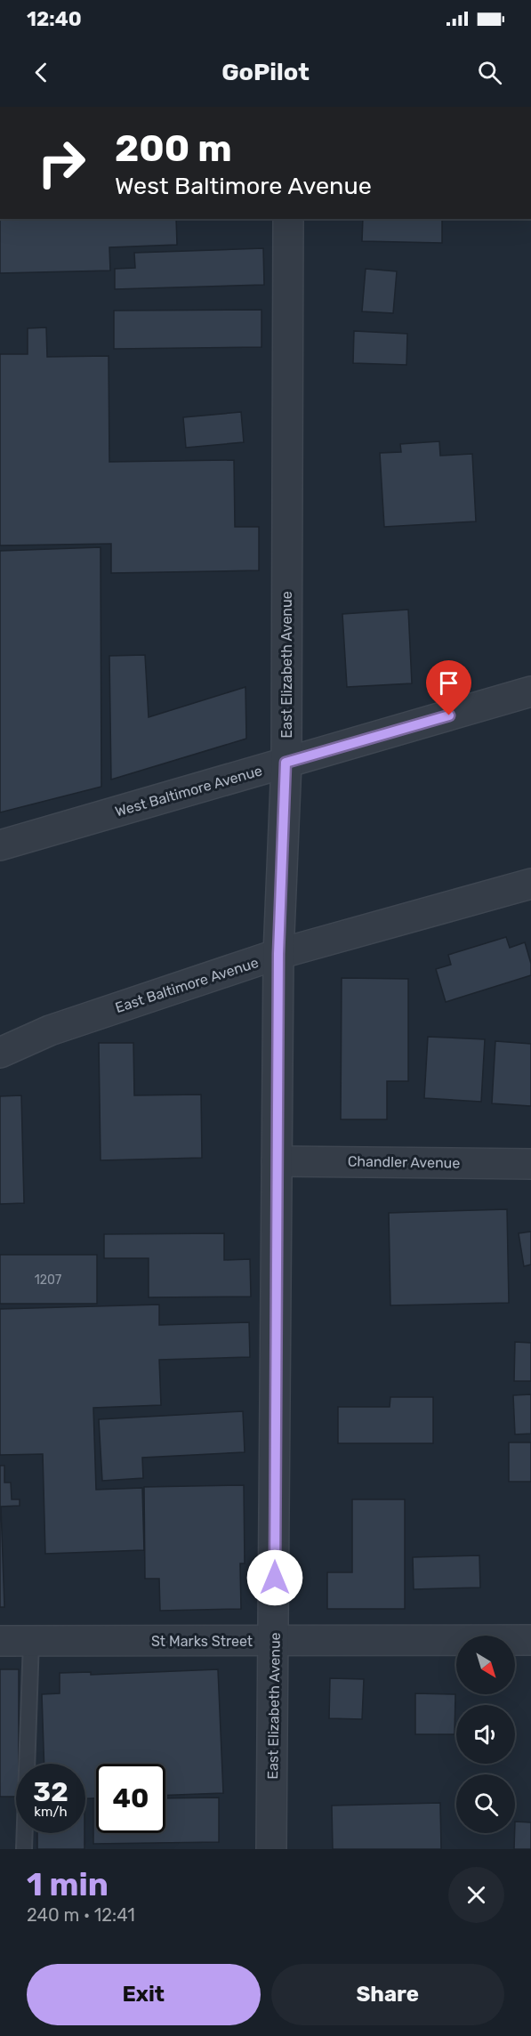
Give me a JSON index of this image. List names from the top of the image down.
{
  "streets": {
    "street": [
      "East Elizabeth Avenue",
      "West Baltimore Avenue",
      "East Baltimore Avenue",
      "Chandler Avenue",
      "St Marks Street"
    ]
  },
  "crossings": [
    ["East Elizabeth Avenue", "West Baltimore Avenue"],
    ["East Elizabeth Avenue", "East Baltimore Avenue"],
    ["East Elizabeth Avenue", "Chandler Avenue"],
    ["East Elizabeth Avenue", "St Marks Street"]
  ],
  "house_numbers": ["1207"],
  "north": "bottom right",
  "page": {
    "status": "12:40",
    "header": "GoPilot",
    "turn": ["200 m", "West Baltimore Avenue"],
    "speed": "32 km/h",
    "limit": "40",
    "heading": ["1 min", "240 m · 12:41"],
    "buttons": ["Exit", "Share"]
  }
}
